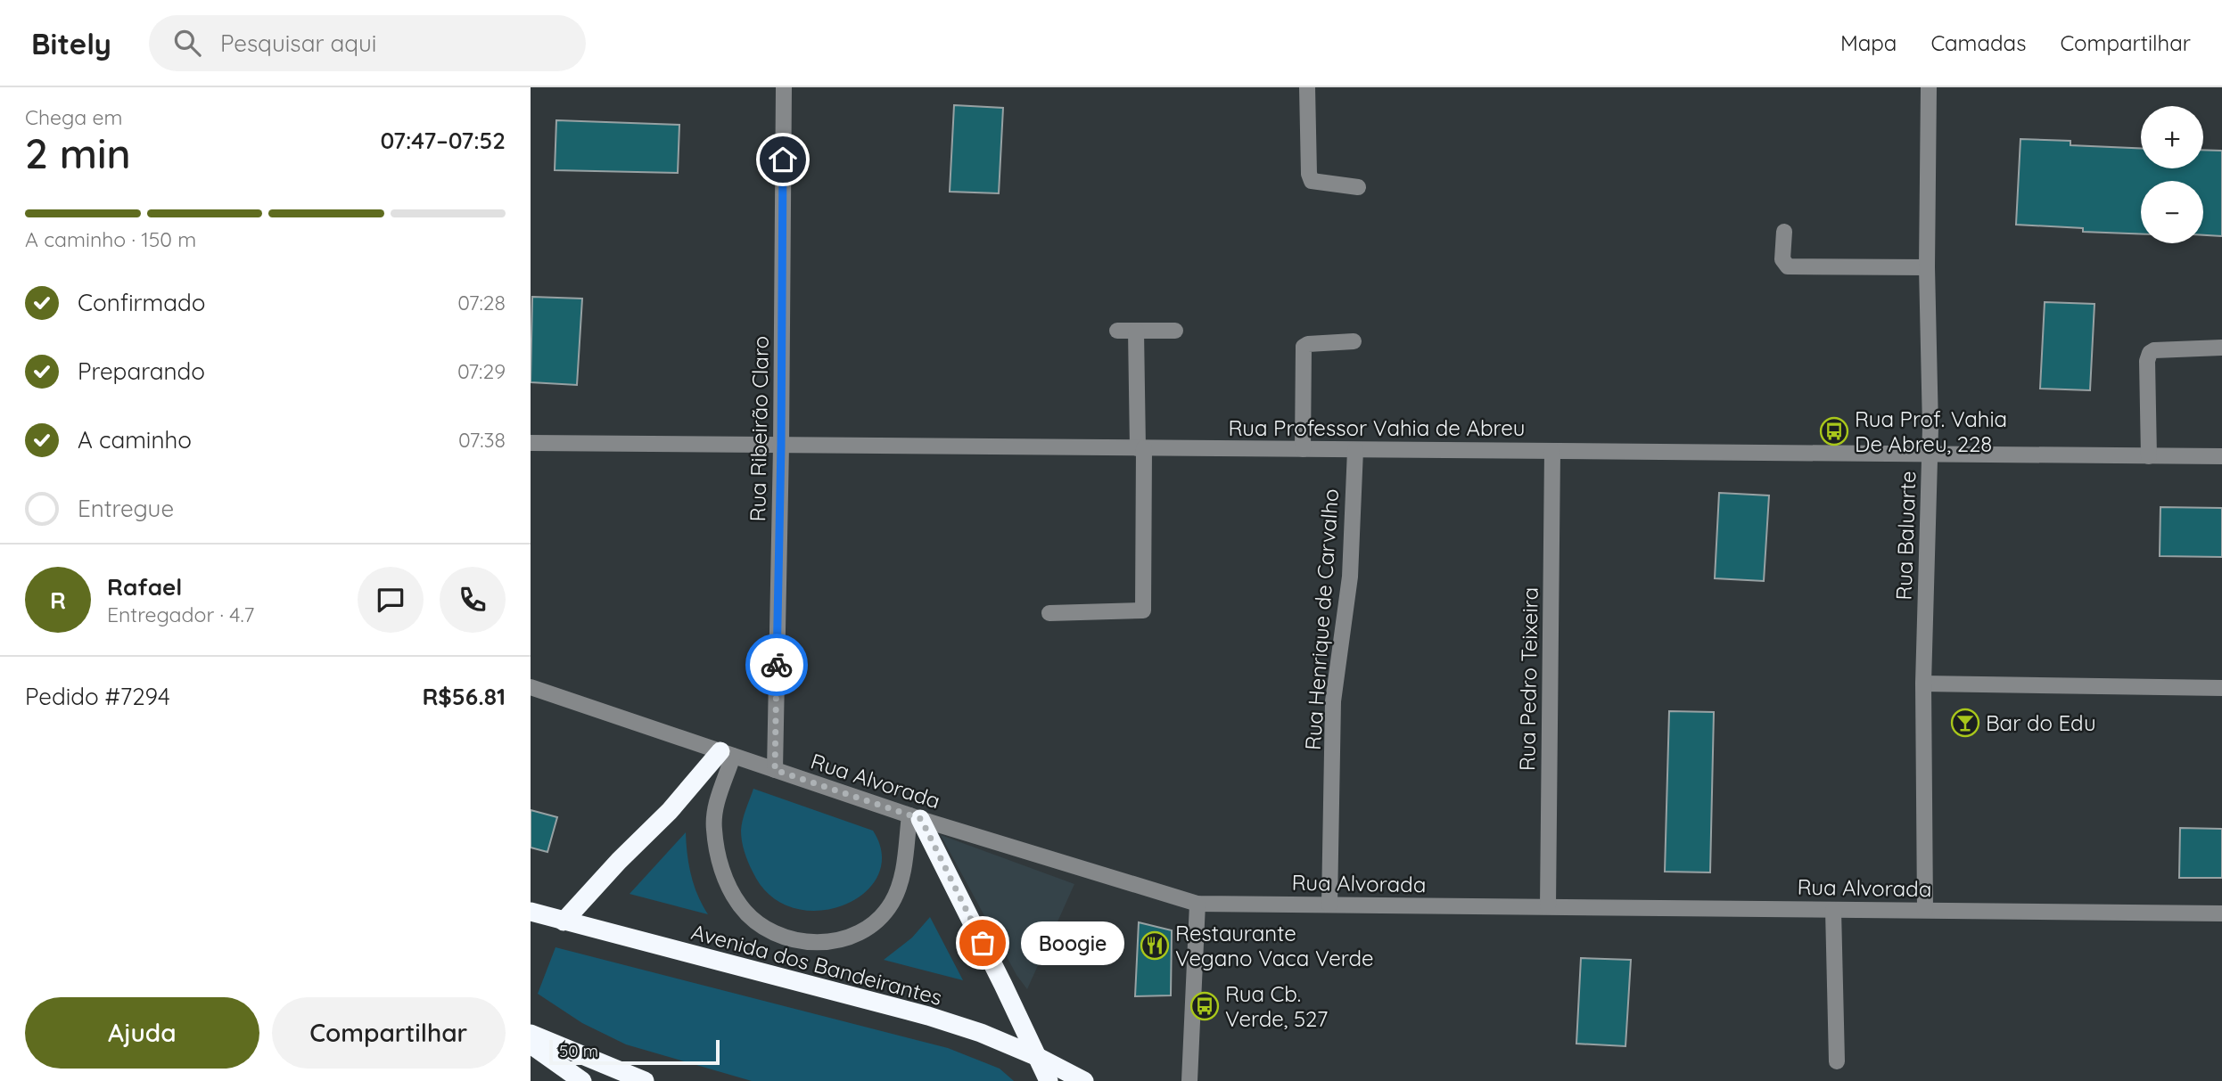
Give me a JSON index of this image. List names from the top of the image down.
{
  "streets": {
    "highway": ["Avenida dos Bandeirantes"],
    "street": [
      "Rua Professor Vahia de Abreu",
      "Rua Ribeirão Claro",
      "Rua Baluarte",
      "Rua Henrique de Carvalho",
      "Rua Pedro Teixeira",
      "Rua Alvorada"
    ]
  },
  "crossings": [
    ["Rua Professor Vahia de Abreu", "Rua Ribeirão Claro"],
    ["Rua Professor Vahia de Abreu", "Rua Baluarte"],
    ["Rua Professor Vahia de Abreu", "Rua Henrique de Carvalho"],
    ["Rua Professor Vahia de Abreu", "Rua Pedro Teixeira"],
    ["Rua Ribeirão Claro", "Rua Alvorada"],
    ["Rua Baluarte", "Rua Alvorada"],
    ["Rua Henrique de Carvalho", "Rua Alvorada"],
    ["Rua Pedro Teixeira", "Rua Alvorada"]
  ],
  "places": {
    "bus stop": ["Rua Prof. Vahia De Abreu, 228", "Rua Cb. Verde, 527"],
    "bar": ["Bar do Edu"],
    "other": ["Boogie"],
    "restaurant": ["Restaurante Vegano Vaca Verde"]
  },
  "scale_bar": "50 m",
  "page": {
    "header": "Bitely",
    "search": "Pesquisar aqui",
    "nav": ["Mapa", "Camadas", "Compartilhar"],
    "heading": ["2 min", "Chega em", "07:47–07:52"],
    "panel": [
      "Rafael",
      "Entregador · 4.7",
      "Pedido #7294",
      "R$56.81"
    ],
    "map_buttons": ["+", "−"],
    "bar": "A caminho · 150 m",
    "list": [
      ["Confirmado", "07:28"],
      ["Preparando", "07:29"],
      ["A caminho", "07:38"],
      "Entregue"
    ],
    "round": "R",
    "bubble": "Boogie",
    "buttons": ["Ajuda", "Compartilhar"],
    "scale": "50 m"
  }
}
